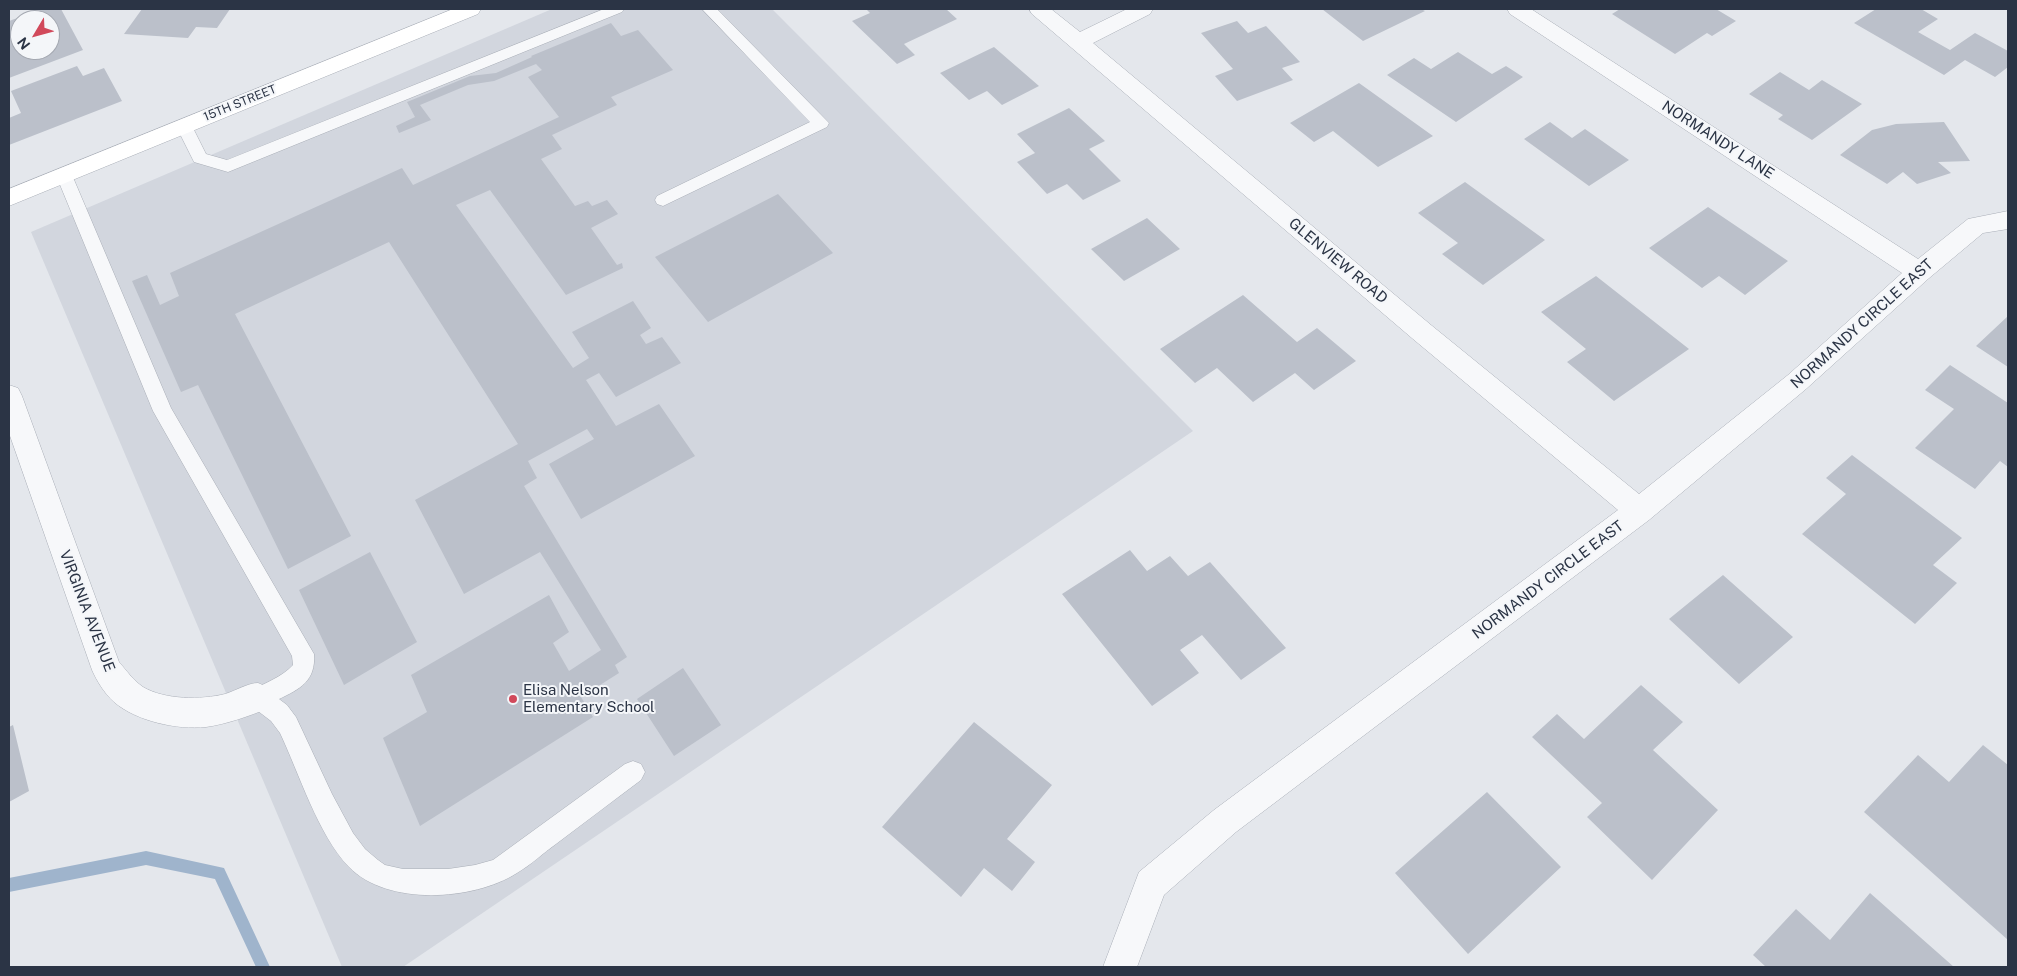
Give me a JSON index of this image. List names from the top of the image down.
{
  "streets": {
    "street": [
      "15TH STREET",
      "NORMANDY LANE",
      "GLENVIEW ROAD",
      "NORMANDY CIRCLE EAST",
      "VIRGINIA AVENUE"
    ]
  },
  "crossings": [
    ["NORMANDY LANE", "NORMANDY CIRCLE EAST"],
    ["GLENVIEW ROAD", "NORMANDY CIRCLE EAST"]
  ],
  "places": ["Elisa Nelson Elementary School"],
  "north": "bottom left"
}
